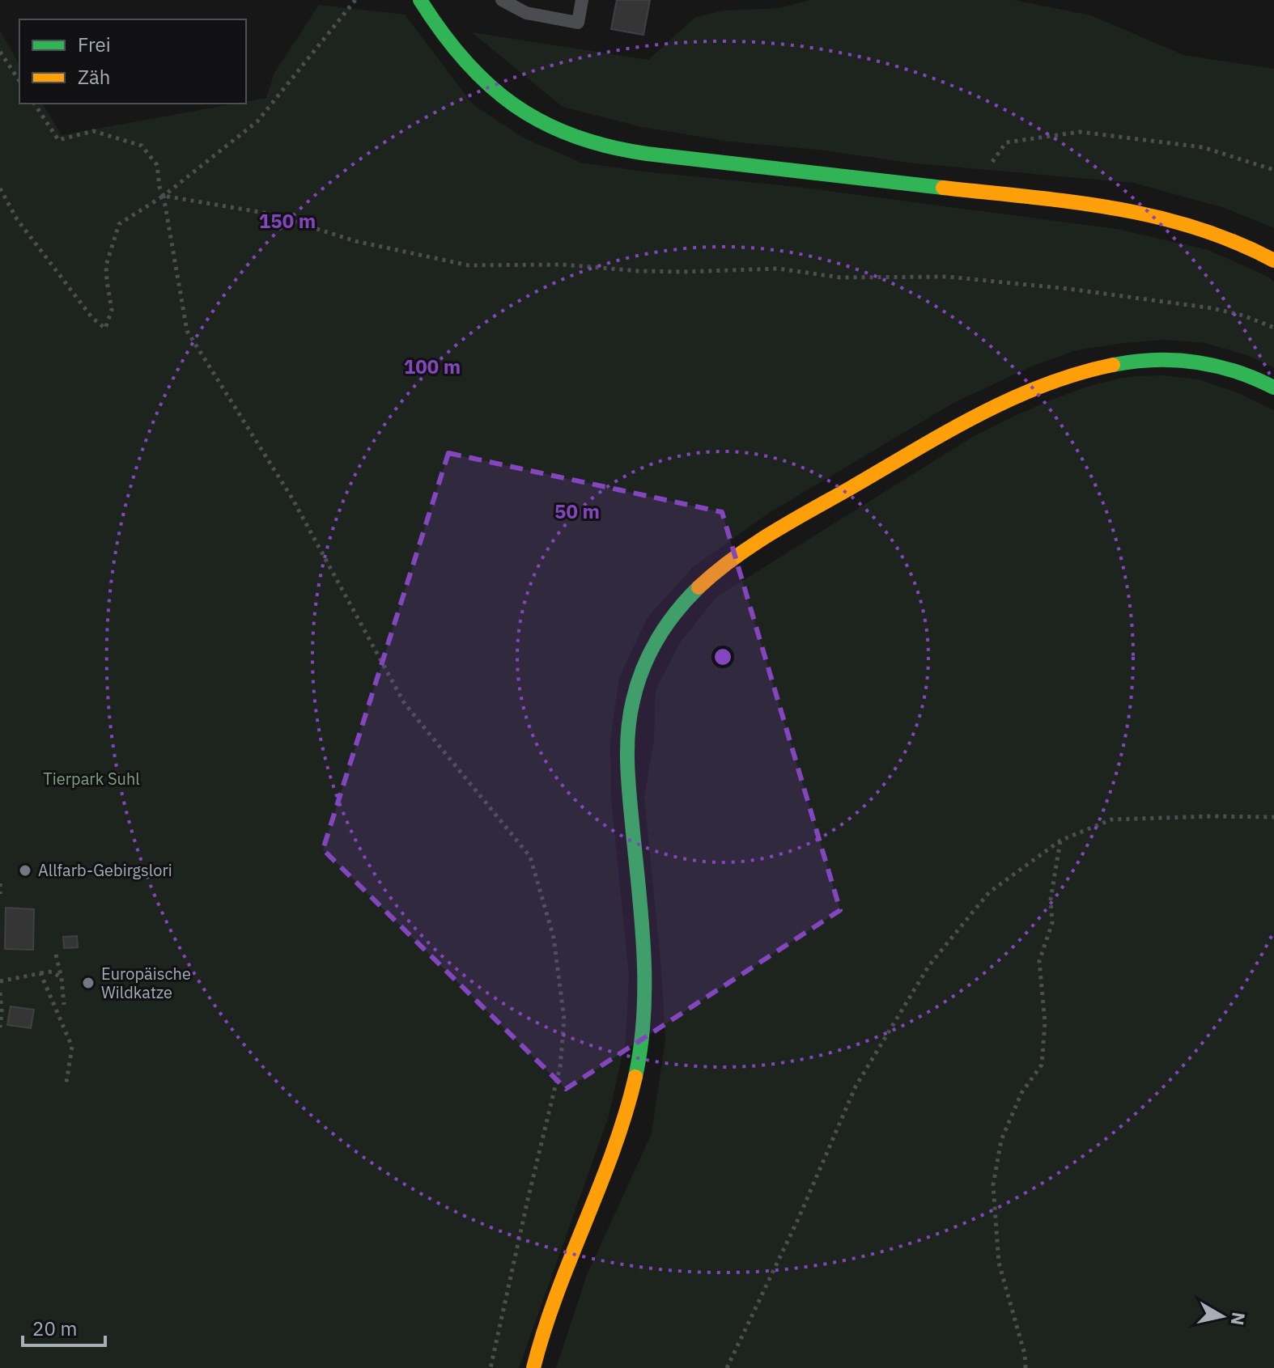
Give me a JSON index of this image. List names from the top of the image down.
{
  "parks": ["Tierpark Suhl"],
  "places": ["Allfarb-Gebirgslori", "Europäische Wildkatze"],
  "legend": ["Frei", "Zäh"],
  "scale_bar": "20 m",
  "north": "right",
  "rings": ["150 m", "100 m", "50 m"]
}
